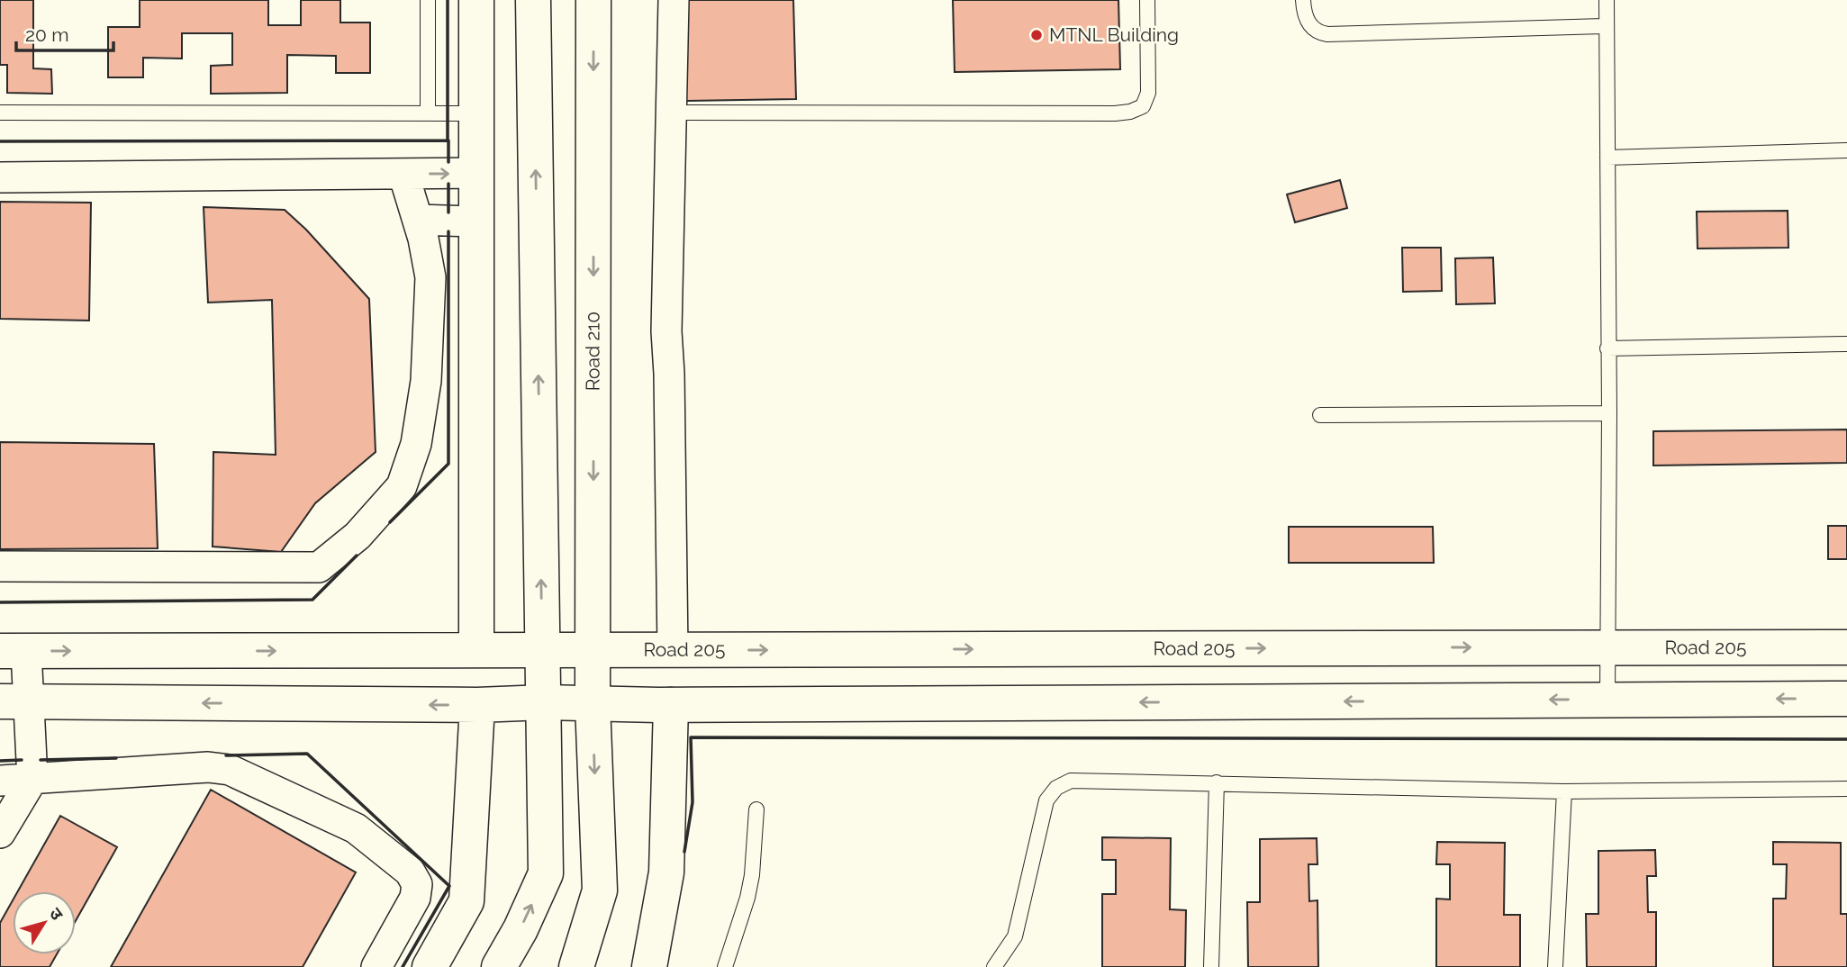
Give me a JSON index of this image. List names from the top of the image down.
{
  "streets": {
    "main road": ["Road 210", "Road 205"]
  },
  "crossings": [
    ["Road 210", "Road 205"]
  ],
  "places": ["MTNL Building"],
  "scale_bar": "20 m",
  "north": "top right"
}
